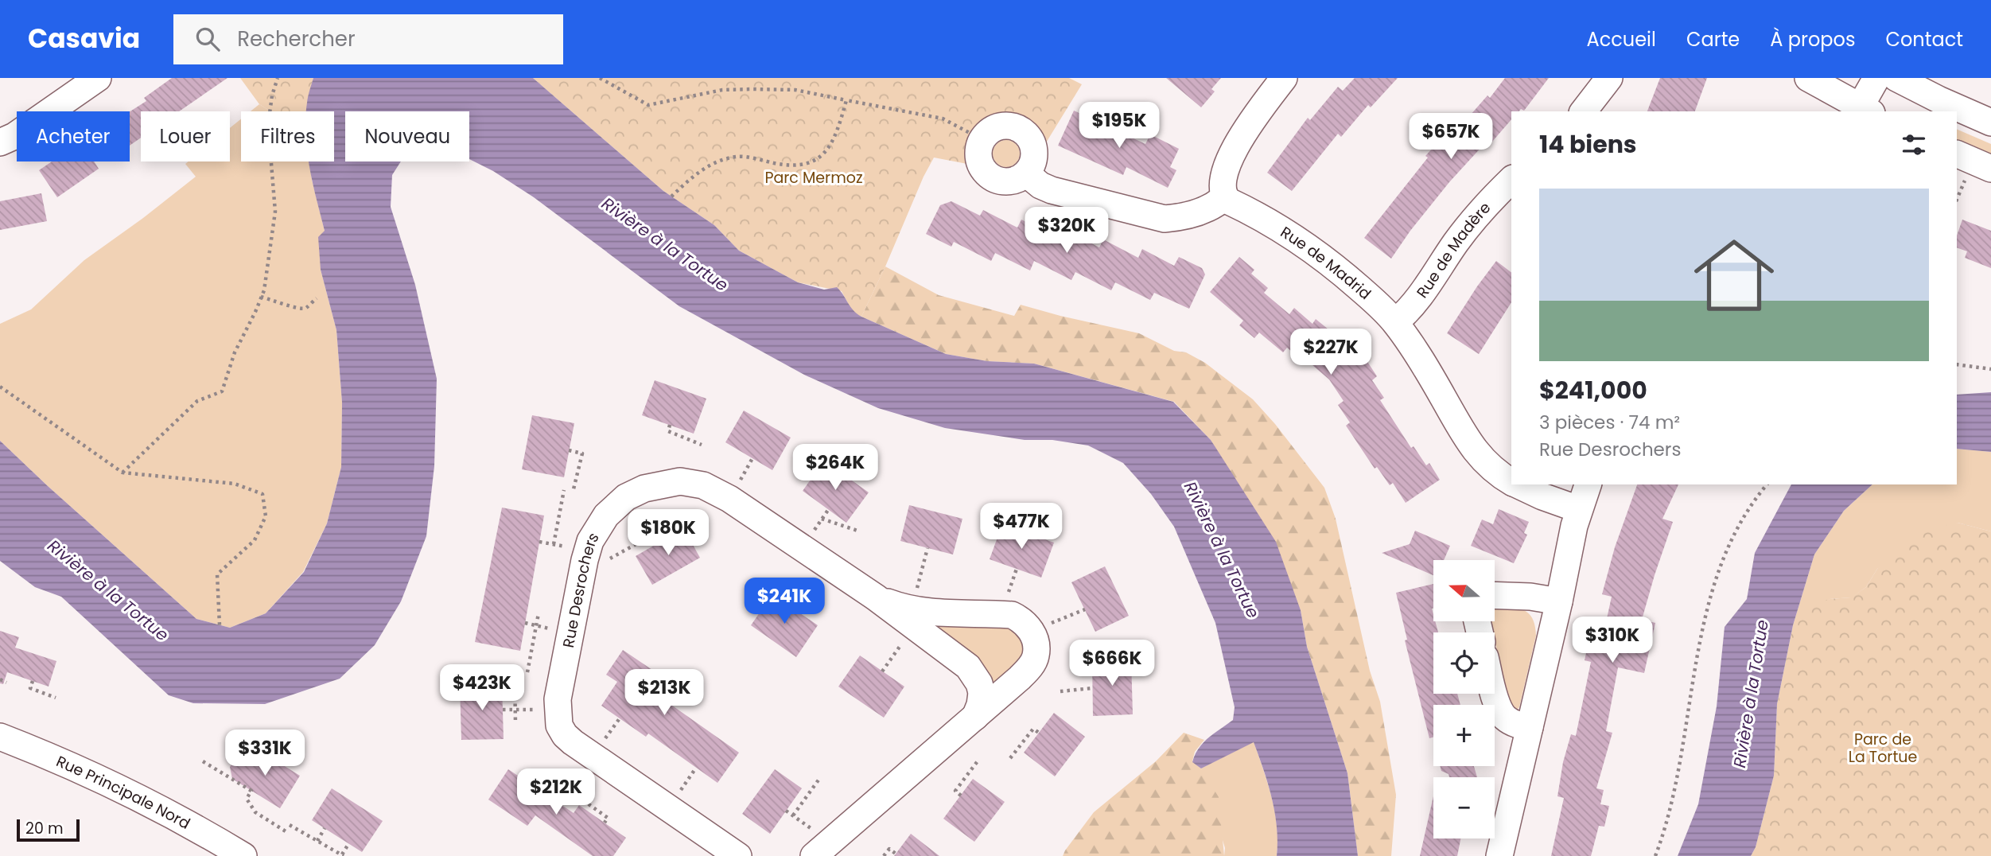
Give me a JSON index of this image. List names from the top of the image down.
{
  "streets": {
    "street": [
      "Rue de Madère",
      "Rue de Madrid",
      "Rue Desrochers",
      "Rue Principale Nord"
    ]
  },
  "crossings": [
    ["Rue de Madère", "Rue de Madrid"]
  ],
  "water": ["Rivière à la Tortue"],
  "parks": ["Parc Mermoz", "Parc de La Tortue"],
  "scale_bar": "20 m",
  "north": "left",
  "page": {
    "header": "Casavia",
    "search": "Rechercher",
    "nav": [
      "Accueil",
      "Carte",
      "À propos",
      "Contact"
    ],
    "price": [
      "$195K",
      "$657K",
      "$320K",
      "$227K",
      "$264K",
      "$477K",
      "$180K",
      "$241K",
      "$310K",
      "$666K",
      "$423K",
      "$213K",
      "$331K",
      "$212K"
    ],
    "chip": [
      "Acheter",
      "Louer",
      "Filtres",
      "Nouveau"
    ],
    "heading": "14 biens",
    "list": [
      {
        "name": "$241,000",
        "note": "3 pièces · 74 m² · Rue Desrochers"
      }
    ],
    "map_buttons": ["+", "−"],
    "scale": "20 m"
  }
}
